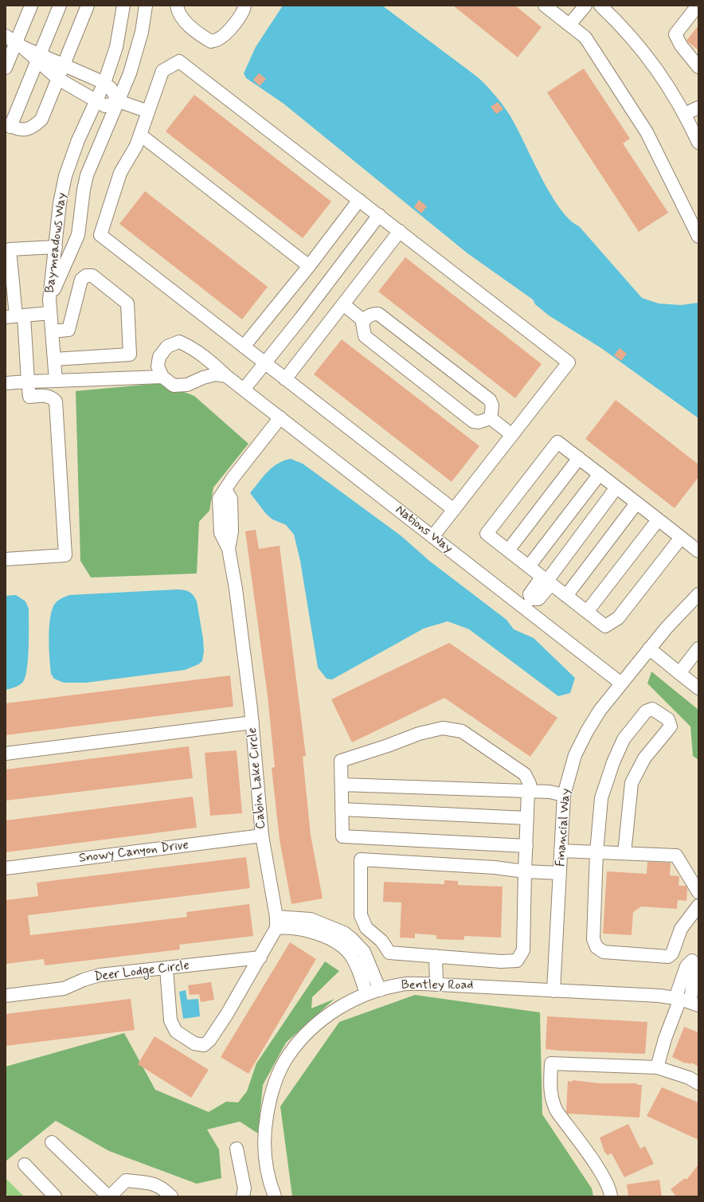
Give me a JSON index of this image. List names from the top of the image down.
{
  "streets": {
    "street": [
      "Baymeadows Way",
      "Nations Way",
      "Cabin Lake Circle",
      "Financial Way",
      "Snowy Canyon Drive",
      "Deer Lodge Circle",
      "Bentley Road"
    ]
  },
  "crossings": [
    ["Nations Way", "Cabin Lake Circle"],
    ["Nations Way", "Financial Way"],
    ["Cabin Lake Circle", "Snowy Canyon Drive"],
    ["Financial Way", "Bentley Road"]
  ]
}
